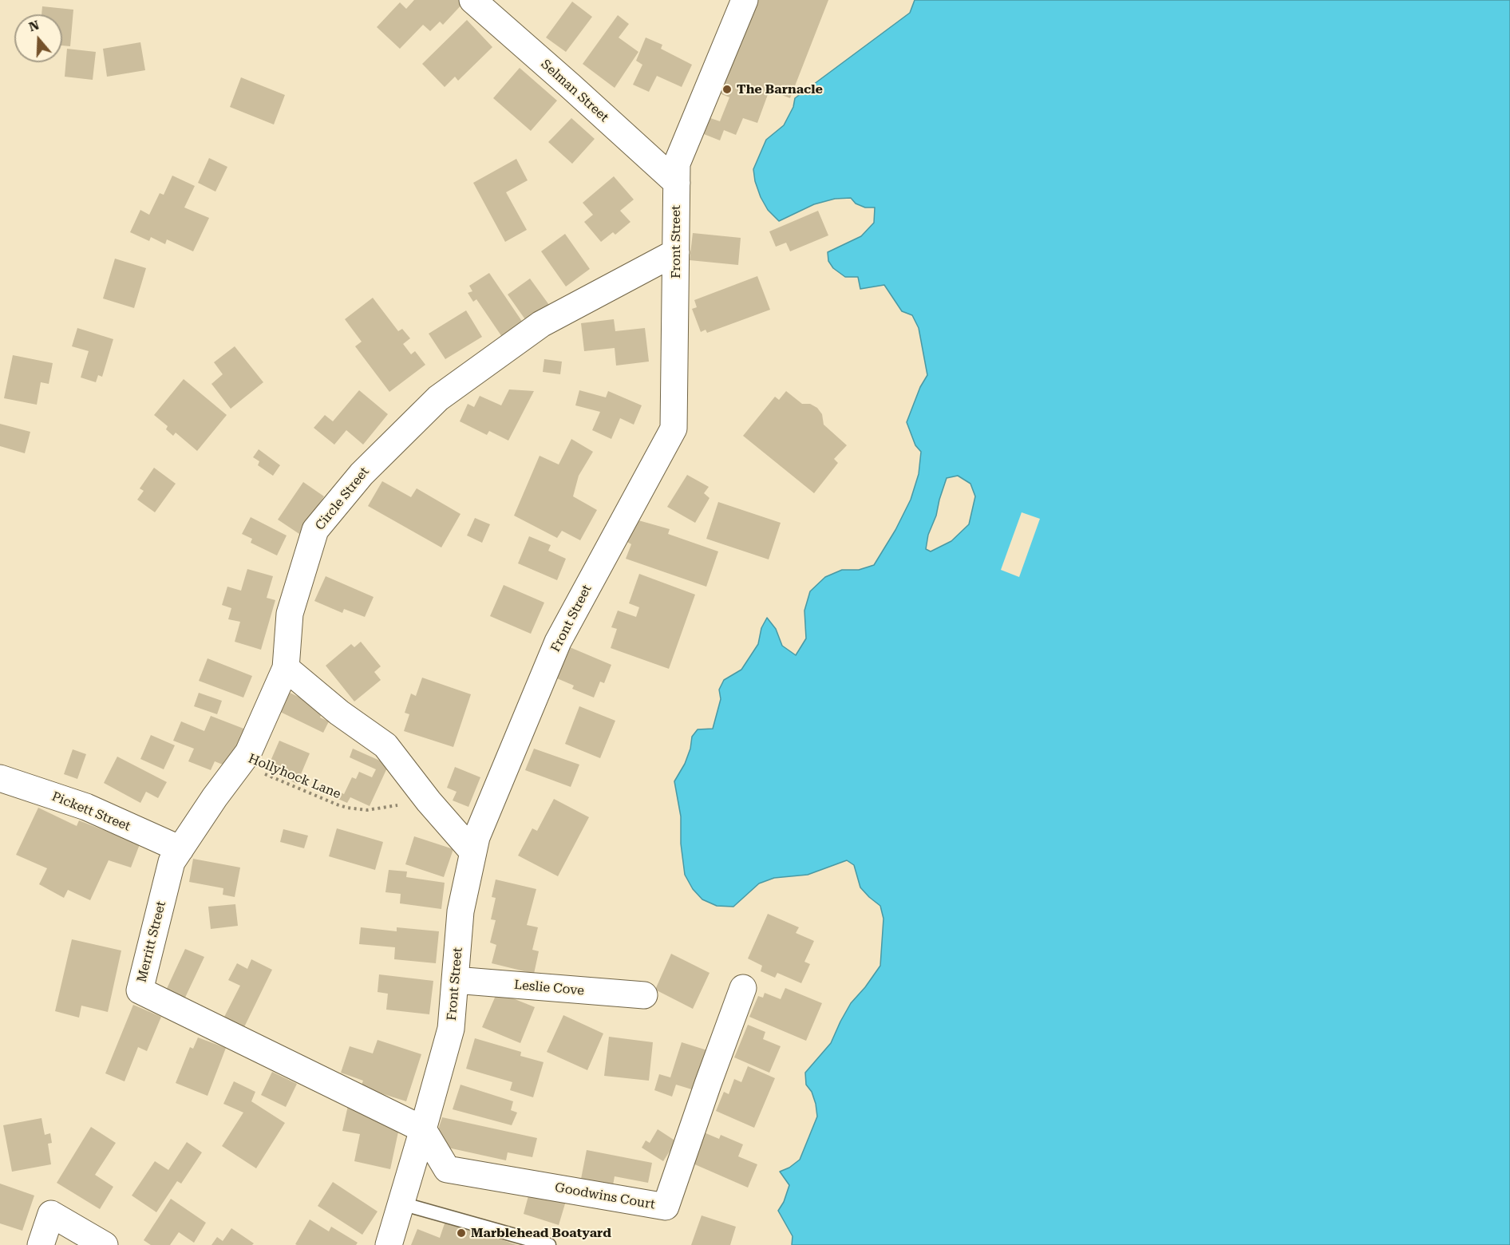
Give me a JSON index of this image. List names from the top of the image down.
{
  "streets": {
    "street": [
      "Selman Street",
      "Front Street",
      "Circle Street",
      "Pickett Street",
      "Merritt Street",
      "Leslie Cove",
      "Goodwins Court"
    ],
    "path": ["Hollyhock Lane"]
  },
  "crossings": [
    ["Selman Street", "Front Street"],
    ["Front Street", "Circle Street"],
    ["Front Street", "Merritt Street"],
    ["Front Street", "Leslie Cove"],
    ["Front Street", "Goodwins Court"],
    ["Circle Street", "Merritt Street"],
    ["Hollyhock Lane", "Merritt Street"],
    ["Pickett Street", "Merritt Street"],
    ["Merritt Street", "Goodwins Court"]
  ],
  "places": ["The Barnacle", "Marblehead Boatyard"],
  "north": "top"
}
